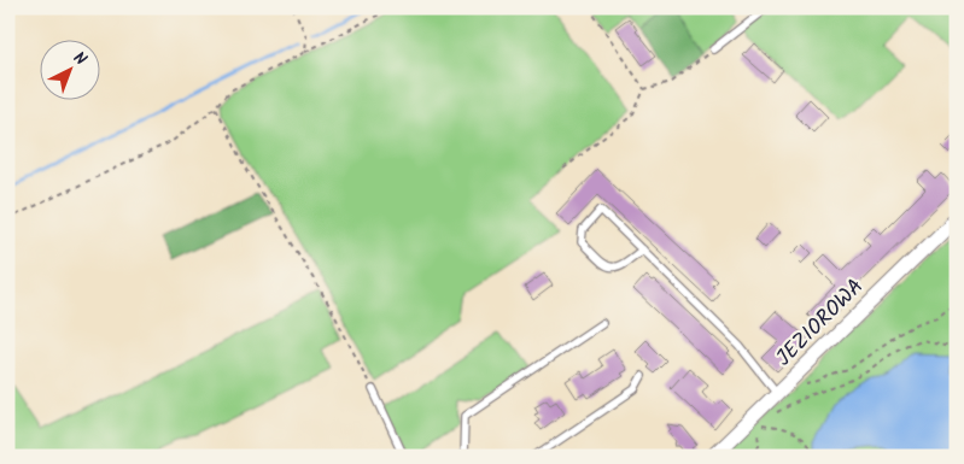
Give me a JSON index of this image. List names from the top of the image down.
{
  "streets": {
    "street": ["JEZIOROWA"]
  },
  "north": "top right"
}
